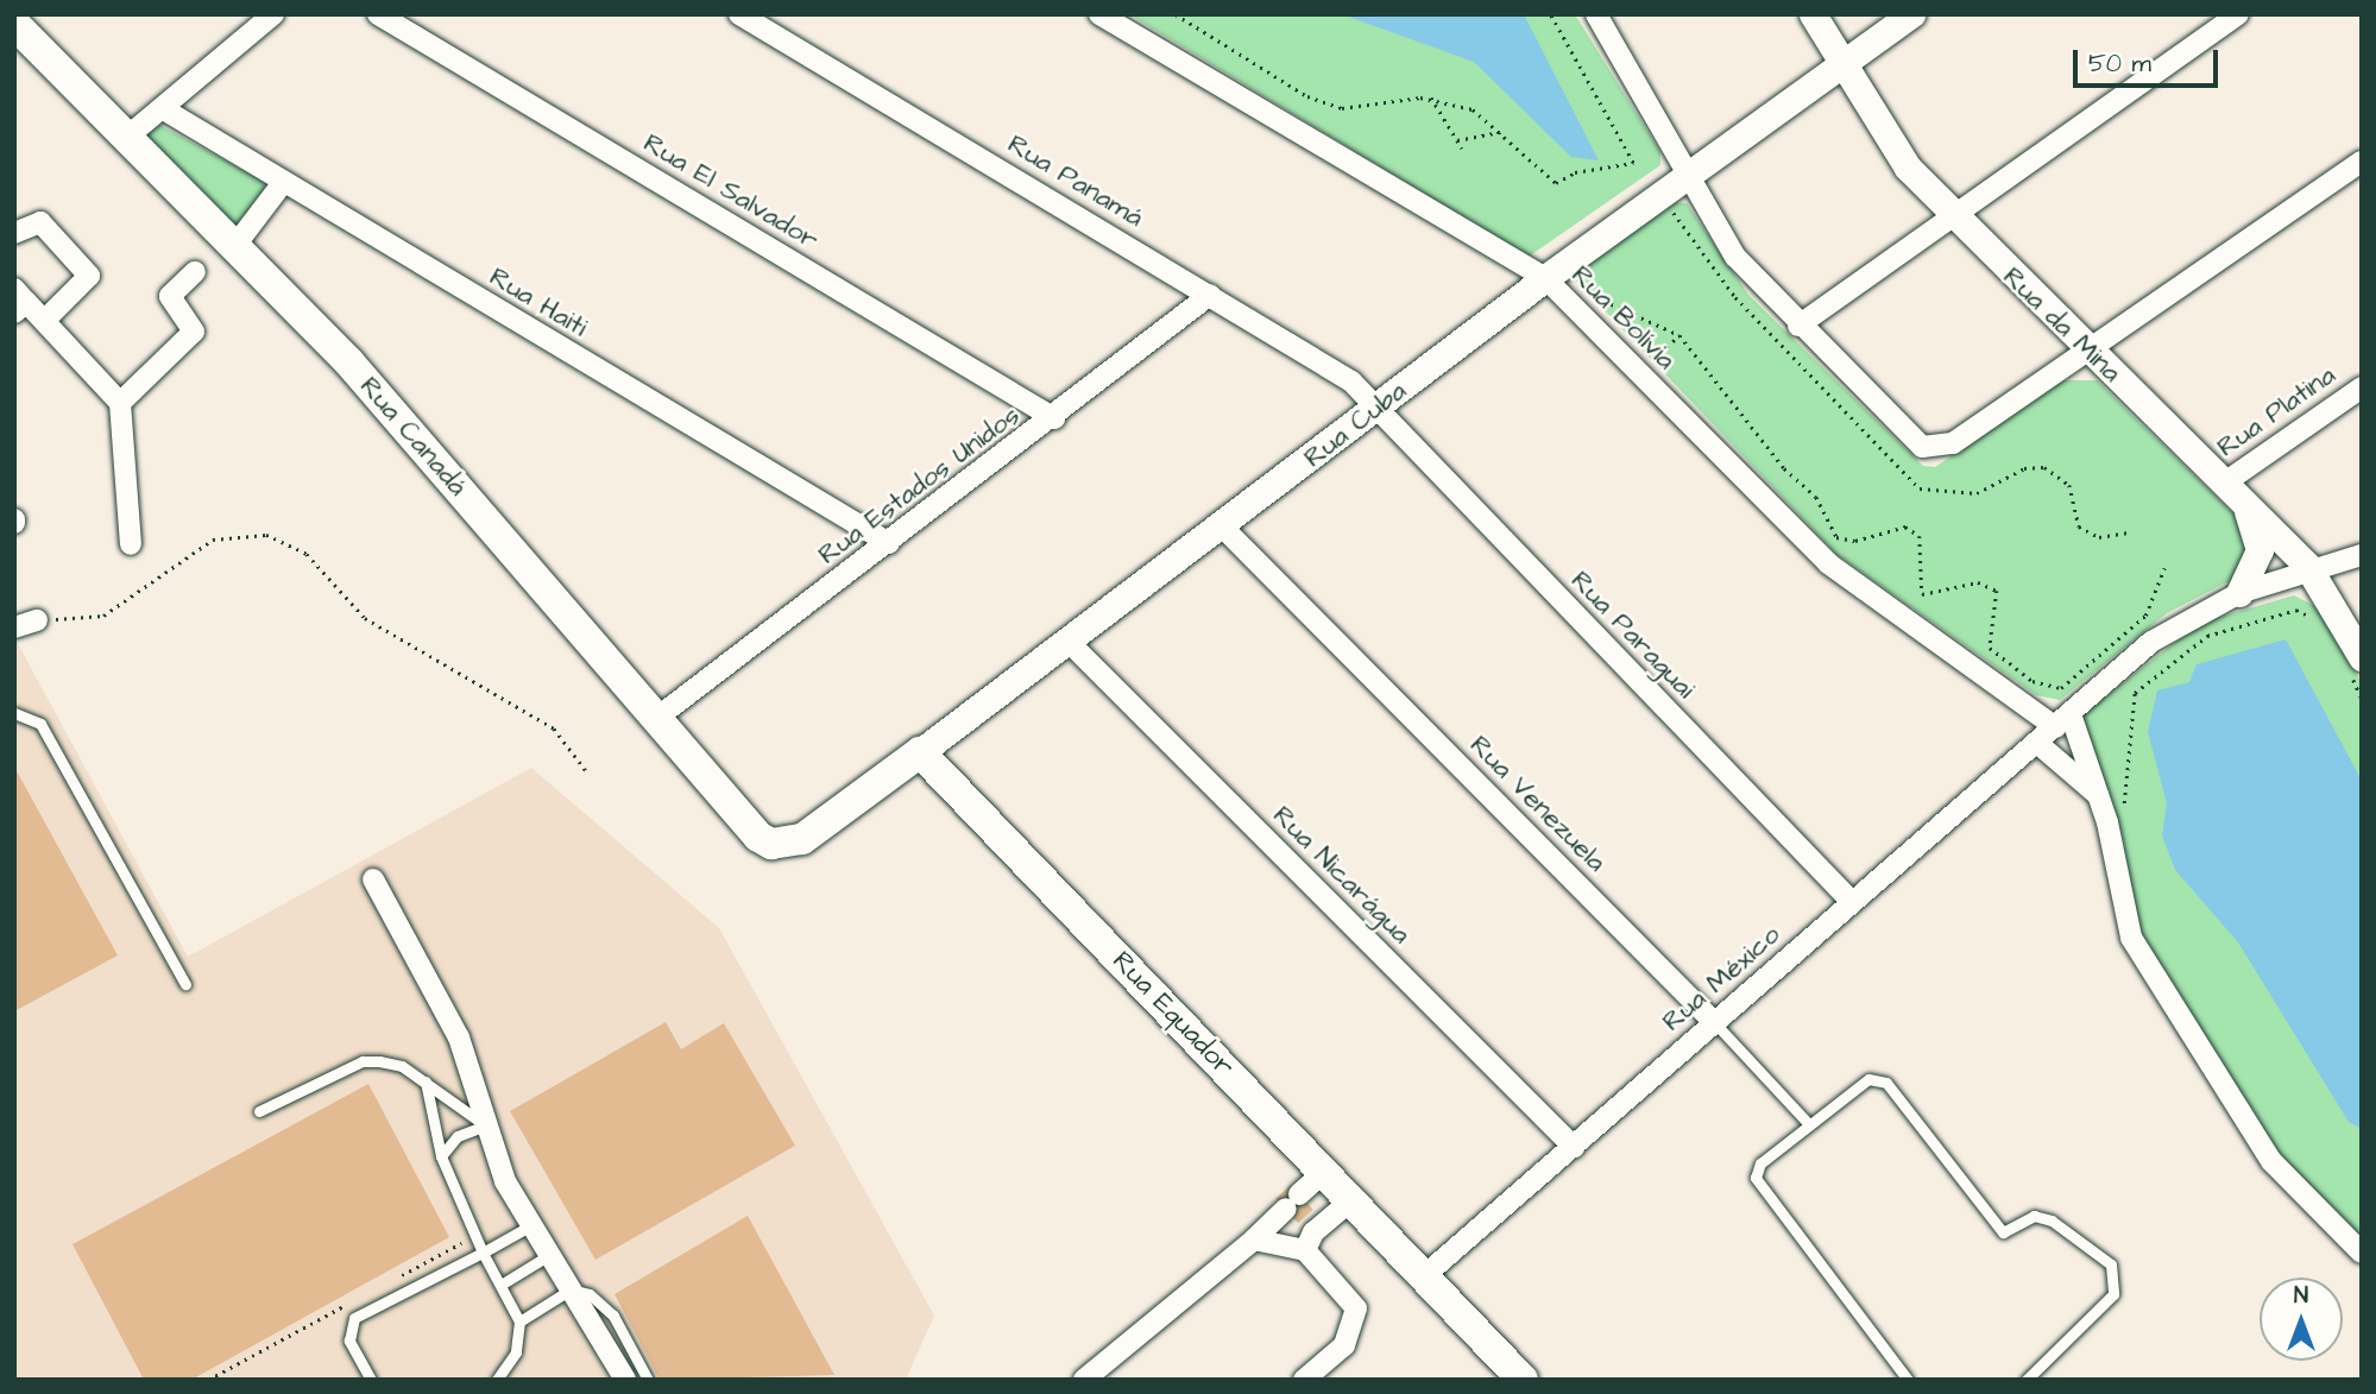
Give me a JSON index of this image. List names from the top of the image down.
{
  "streets": {
    "main road": ["Rua Cuba", "Rua Canadá", "Rua Equador"],
    "street": [
      "Rua Panamá",
      "Rua El Salvador",
      "Rua Haiti",
      "Rua Bolívia",
      "Rua da Mina",
      "Rua Platina",
      "Rua Estados Unidos",
      "Rua Paraguai",
      "Rua Venezuela",
      "Rua Nicarágua",
      "Rua México"
    ]
  },
  "crossings": [
    ["Rua Panamá", "Rua Cuba"],
    ["Rua Panamá", "Rua Estados Unidos"],
    ["Rua Panamá", "Rua Paraguai"],
    ["Rua El Salvador", "Rua Estados Unidos"],
    ["Rua Haiti", "Rua Estados Unidos"],
    ["Rua Bolívia", "Rua Cuba"],
    ["Rua Bolívia", "Rua México"],
    ["Rua da Mina", "Rua Platina"],
    ["Rua da Mina", "Rua Cuba"],
    ["Rua da Mina", "Rua México"],
    ["Rua Cuba", "Rua Canadá"],
    ["Rua Cuba", "Rua Paraguai"],
    ["Rua Cuba", "Rua Venezuela"],
    ["Rua Cuba", "Rua Nicarágua"],
    ["Rua Cuba", "Rua Equador"],
    ["Rua Canadá", "Rua Estados Unidos"],
    ["Rua Paraguai", "Rua México"],
    ["Rua Venezuela", "Rua México"],
    ["Rua Nicarágua", "Rua México"],
    ["Rua México", "Rua Equador"]
  ],
  "scale_bar": "50 m",
  "north": "top"
}
